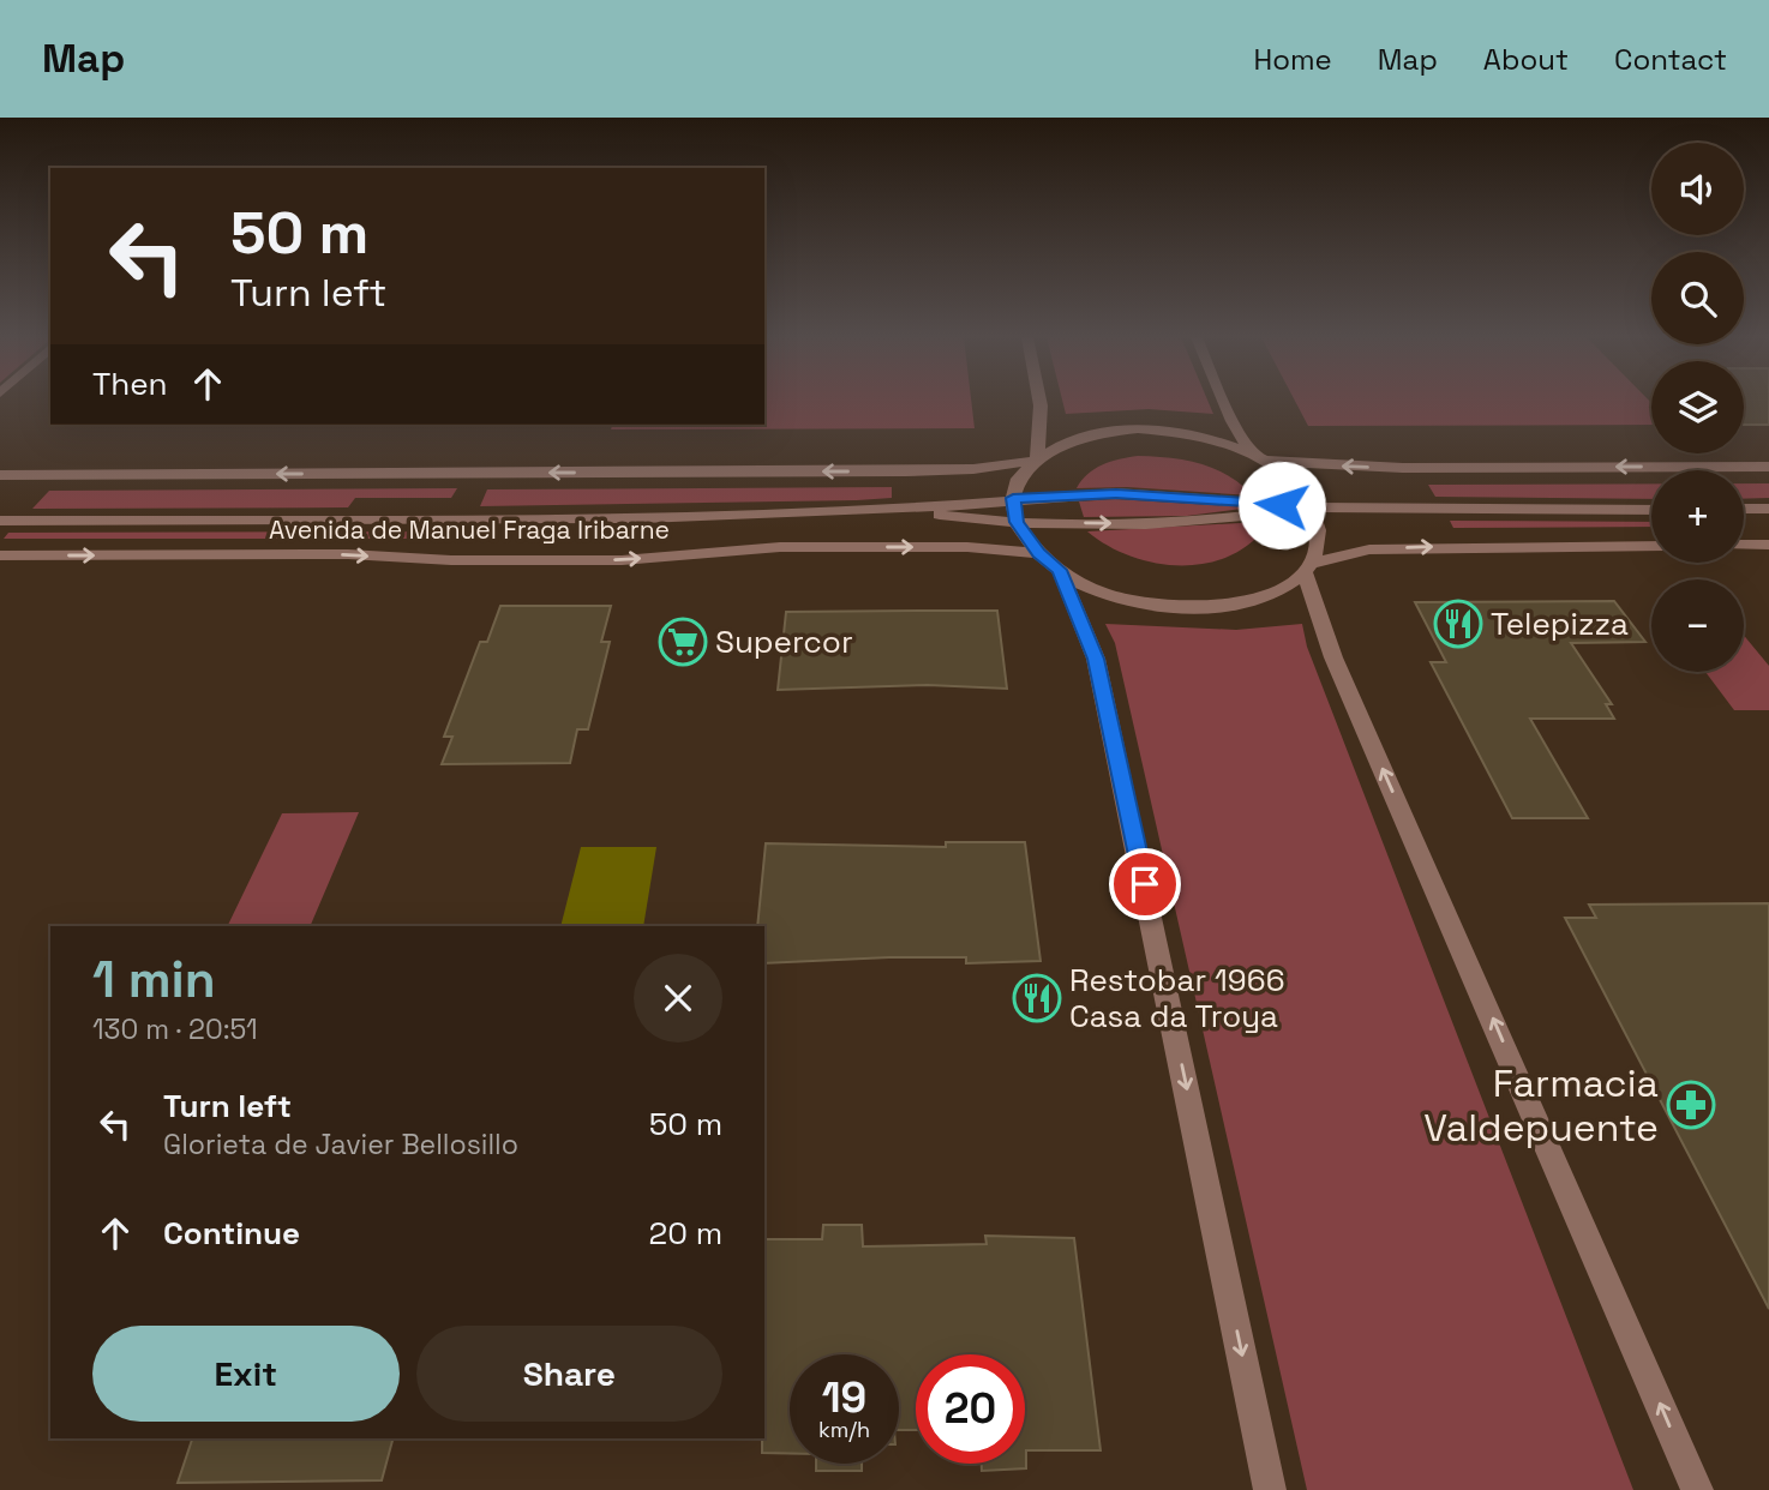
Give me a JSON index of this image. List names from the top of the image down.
{
  "streets": {
    "street": ["Avenida de Manuel Fraga Iribarne"]
  },
  "places": {
    "restaurant": ["Telepizza", "Restobar 1966 Casa da Troya"],
    "supermarket": ["Supercor"],
    "pharmacy": ["Farmacia Valdepuente"]
  },
  "page": {
    "header": "Map",
    "nav": [
      "Home",
      "Map",
      "About",
      "Contact"
    ],
    "map_buttons": ["+", "−"],
    "turn": ["50 m", "Turn left"],
    "then": "Then",
    "heading": ["1 min", "130 m · 20:51"],
    "list": [
      {
        "name": "Turn left",
        "note": "Glorieta de Javier Bellosillo",
        "value": "50 m"
      },
      {
        "name": "Continue",
        "value": "20 m"
      }
    ],
    "buttons": ["Exit", "Share"],
    "speed": "19 km/h",
    "limit": "20"
  }
}
